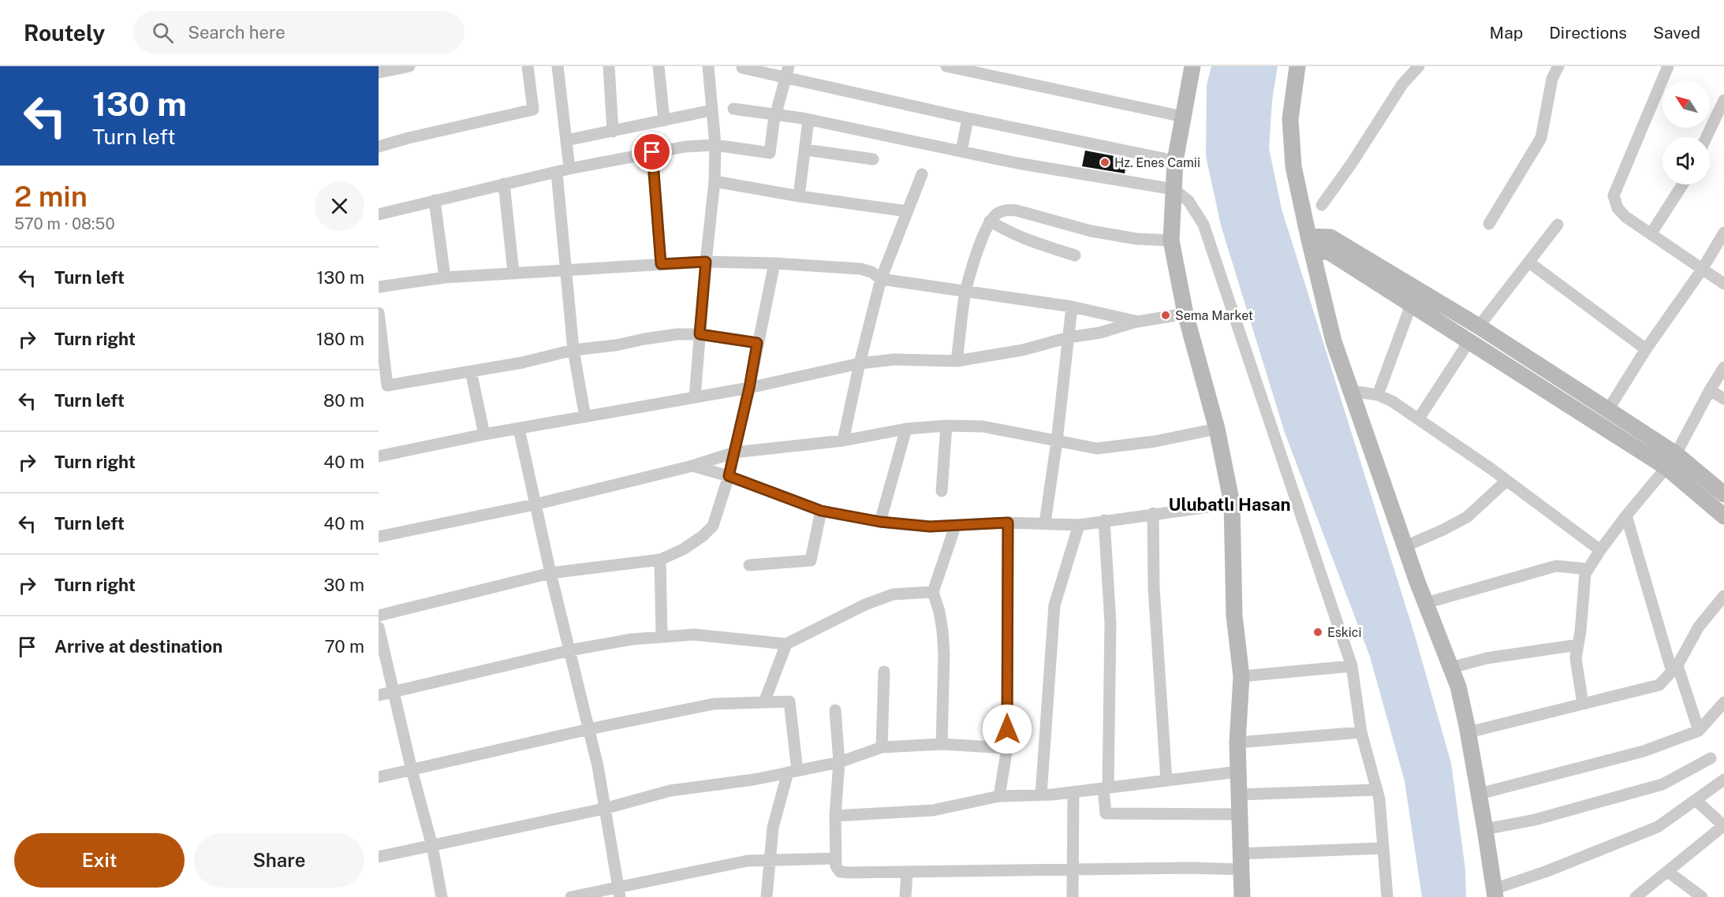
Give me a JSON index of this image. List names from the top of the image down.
{
  "districts": ["Ulubatlı Hasan"],
  "places": ["Hz. Enes Camii", "Sema Market", "Eskici"],
  "north": "top left",
  "page": {
    "header": "Routely",
    "search": "Search here",
    "nav": ["Map", "Directions", "Saved"],
    "turn": ["130 m", "Turn left"],
    "heading": ["2 min", "570 m · 08:50"],
    "list": [
      {
        "name": "Turn left",
        "value": "130 m"
      },
      {
        "name": "Turn right",
        "value": "180 m"
      },
      {
        "name": "Turn left",
        "value": "80 m"
      },
      {
        "name": "Turn right",
        "value": "40 m"
      },
      {
        "name": "Turn left",
        "value": "40 m"
      },
      {
        "name": "Turn right",
        "value": "30 m"
      },
      {
        "name": "Arrive at destination",
        "value": "70 m"
      }
    ],
    "buttons": ["Exit", "Share"]
  }
}
